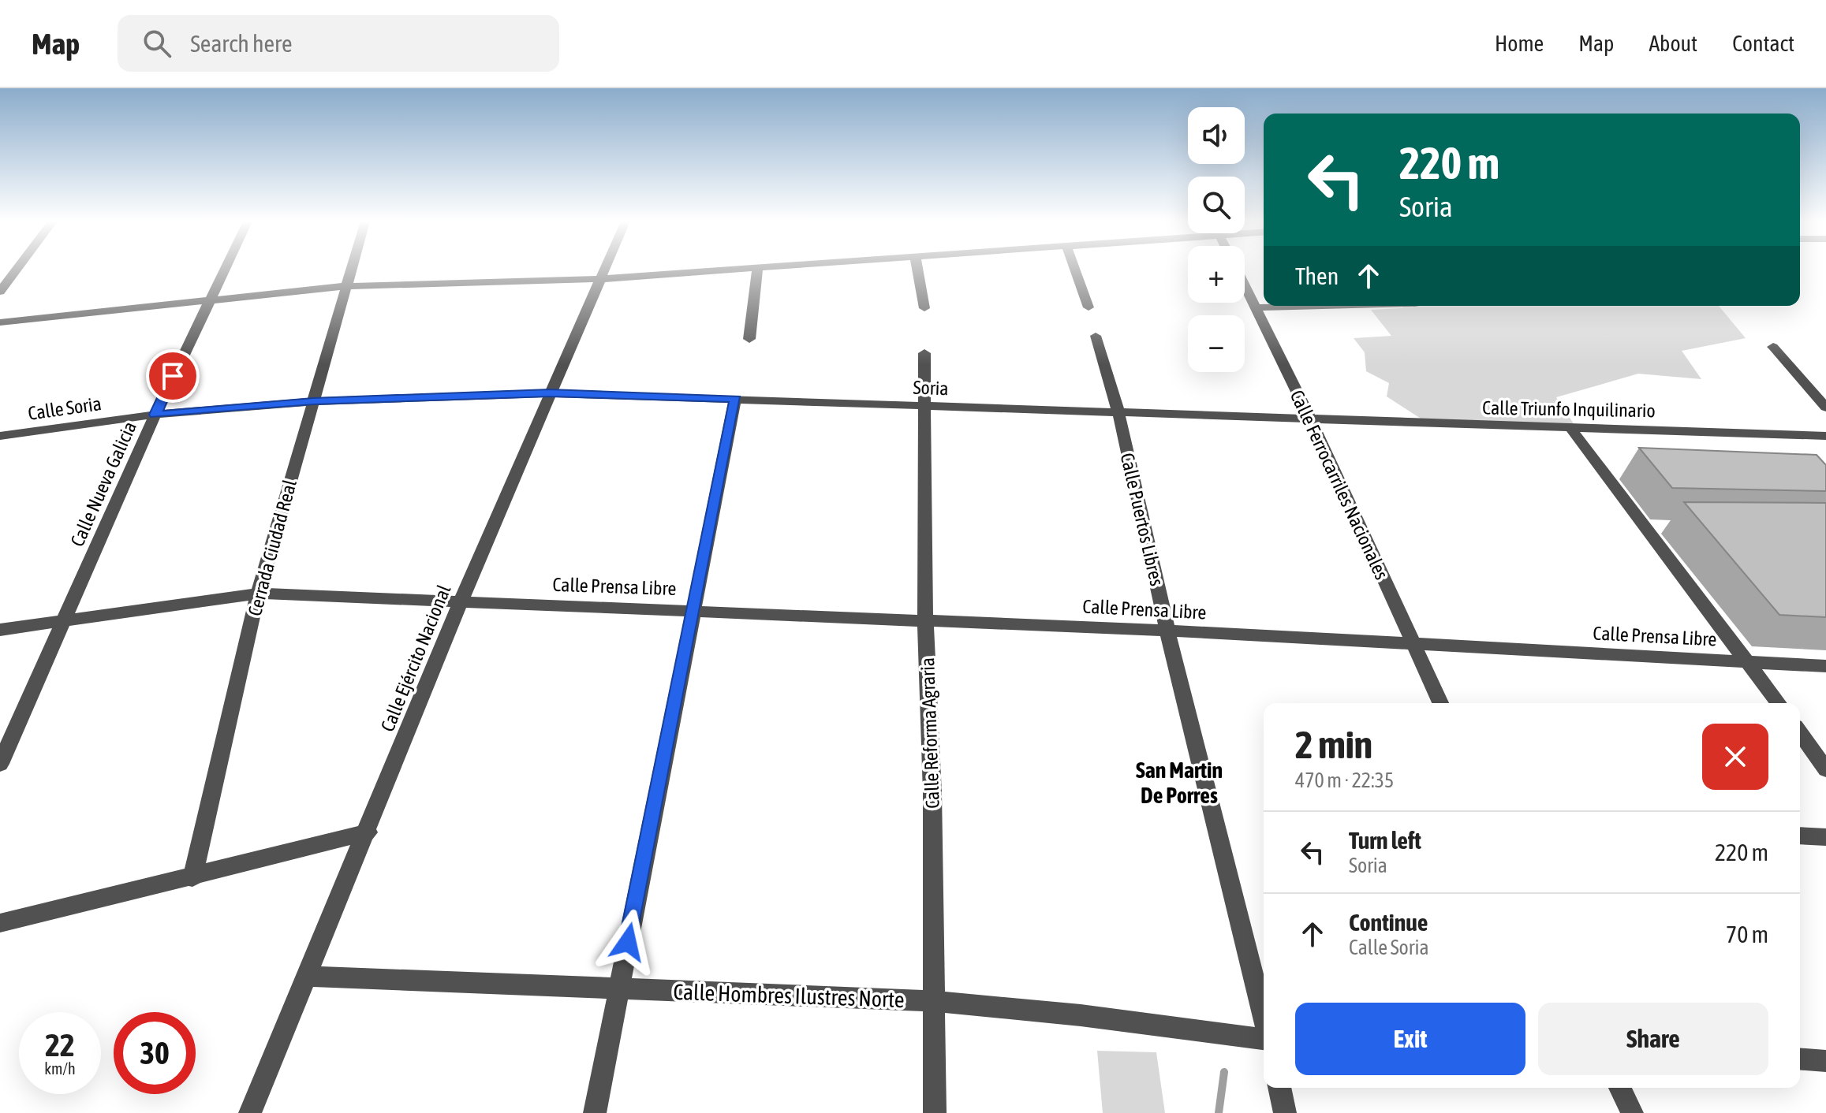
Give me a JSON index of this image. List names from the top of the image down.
{
  "streets": {
    "street": [
      "Soria",
      "Calle Soria",
      "Calle Triunfo Inquilinario",
      "Calle Nueva Galicia",
      "Calle Ferrocarriles Nacionales",
      "Calle Puertos Libres",
      "Cerrada Ciudad Real",
      "Calle Prensa Libre",
      "Calle Ejército Nacional",
      "Calle Reforma Agraria",
      "Calle Hombres Ilustres Norte"
    ]
  },
  "crossings": [
    ["Soria", "Calle Soria"],
    ["Soria", "Calle Triunfo Inquilinario"],
    ["Soria", "Calle Ferrocarriles Nacionales"],
    ["Soria", "Calle Puertos Libres"],
    ["Soria", "Calle Ejército Nacional"],
    ["Soria", "Calle Reforma Agraria"],
    ["Calle Soria", "Calle Nueva Galicia"],
    ["Calle Soria", "Cerrada Ciudad Real"],
    ["Calle Soria", "Calle Ejército Nacional"],
    ["Calle Triunfo Inquilinario", "Calle Ferrocarriles Nacionales"],
    ["Calle Nueva Galicia", "Calle Prensa Libre"],
    ["Calle Ferrocarriles Nacionales", "Calle Prensa Libre"],
    ["Calle Puertos Libres", "Calle Prensa Libre"],
    ["Cerrada Ciudad Real", "Calle Prensa Libre"],
    ["Calle Prensa Libre", "Calle Ejército Nacional"],
    ["Calle Prensa Libre", "Calle Reforma Agraria"],
    ["Calle Ejército Nacional", "Calle Hombres Ilustres Norte"],
    ["Calle Reforma Agraria", "Calle Hombres Ilustres Norte"]
  ],
  "districts": ["San Martin De Porres"],
  "page": {
    "header": "Map",
    "search": "Search here",
    "nav": [
      "Home",
      "Map",
      "About",
      "Contact"
    ],
    "map_buttons": ["+", "−"],
    "turn": ["220 m", "Soria"],
    "then": "Then",
    "heading": ["2 min", "470 m · 22:35"],
    "list": [
      {
        "name": "Turn left",
        "note": "Soria",
        "value": "220 m"
      },
      {
        "name": "Continue",
        "note": "Calle Soria",
        "value": "70 m"
      }
    ],
    "buttons": ["Exit", "Share"],
    "speed": "22 km/h",
    "limit": "30"
  }
}
